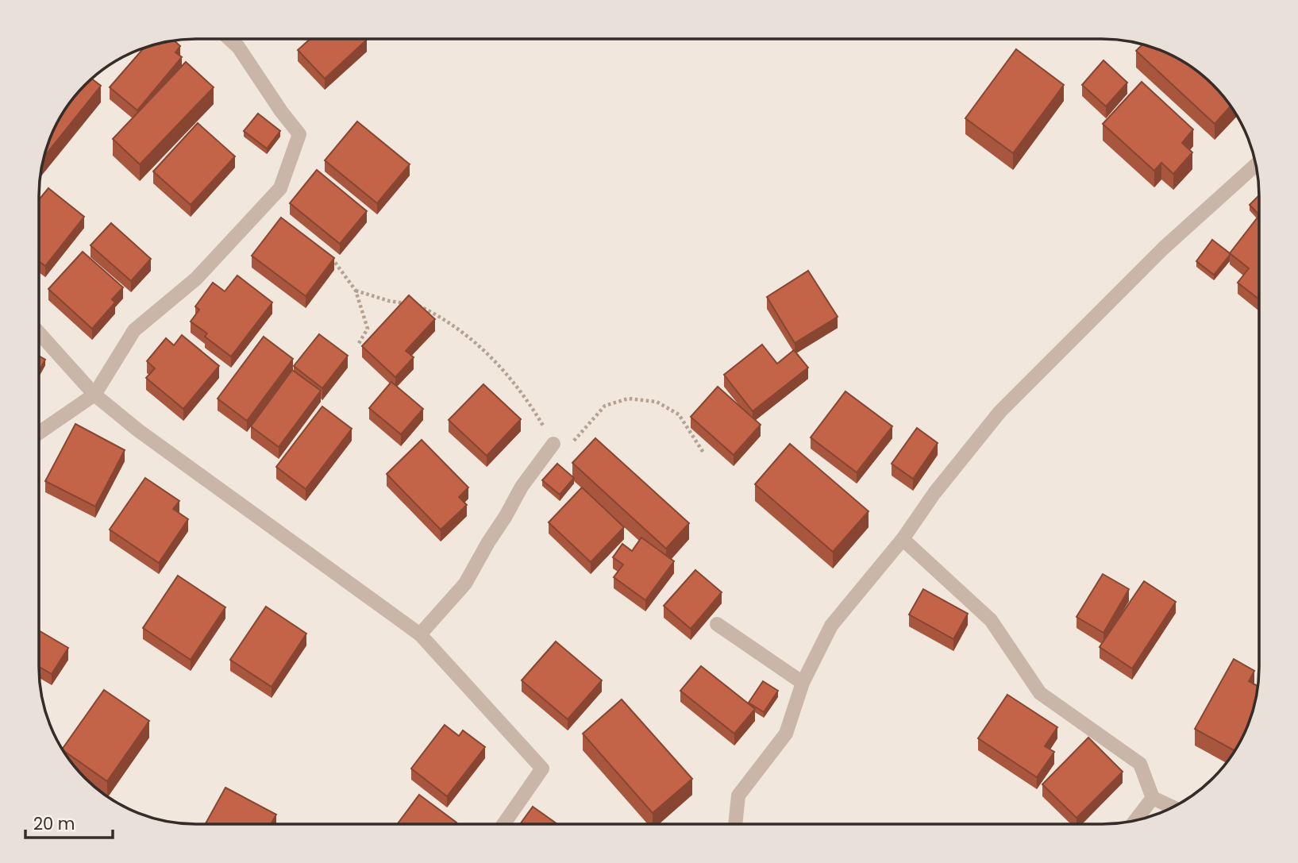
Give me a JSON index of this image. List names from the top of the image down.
{
  "scale_bar": "20 m"
}
